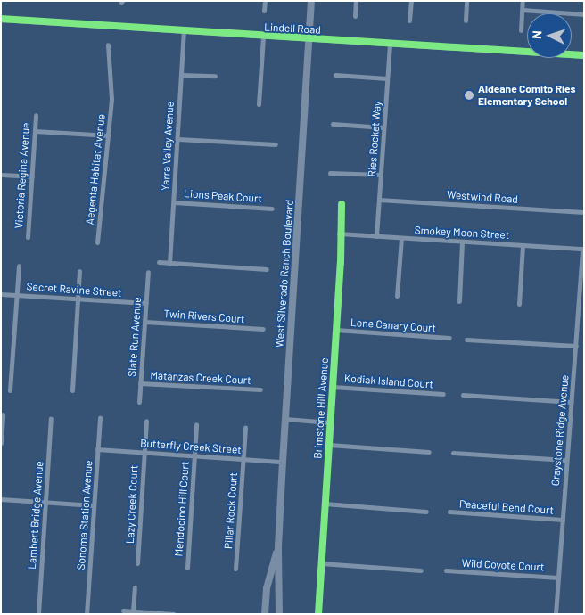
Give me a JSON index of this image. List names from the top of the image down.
{
  "streets": {
    "main road": ["West Silverado Ranch Boulevard"],
    "street": [
      "Lindell Road",
      "Ries Rocket Way",
      "Yarra Valley Avenue",
      "Aegenta Habitat Avenue",
      "Victoria Regina Avenue",
      "Lions Peak Court",
      "Westwind Road",
      "Smokey Moon Street",
      "Secret Ravine Street",
      "Twin Rivers Court",
      "Lone Canary Court",
      "Slate Run Avenue",
      "Matanzas Creek Court",
      "Kodiak Island Court",
      "Brimstone Hill Avenue",
      "Graystone Ridge Avenue",
      "Butterfly Creek Street",
      "Lazy Creek Court",
      "Peaceful Bend Court",
      "Mendocino Hill Court",
      "Pillar Rock Court",
      "Lambert Bridge Avenue",
      "Sonoma Station Avenue",
      "Wild Coyote Court"
    ]
  },
  "crossings": [
    ["Lindell Road", "Ries Rocket Way"],
    ["Lindell Road", "Yarra Valley Avenue"],
    ["Lindell Road", "West Silverado Ranch Boulevard"],
    ["Ries Rocket Way", "Westwind Road"],
    ["Ries Rocket Way", "Smokey Moon Street"],
    ["Yarra Valley Avenue", "Lions Peak Court"],
    ["Smokey Moon Street", "Brimstone Hill Avenue"],
    ["Smokey Moon Street", "Graystone Ridge Avenue"],
    ["West Silverado Ranch Boulevard", "Butterfly Creek Street"],
    ["Secret Ravine Street", "Slate Run Avenue"],
    ["Twin Rivers Court", "Slate Run Avenue"],
    ["Lone Canary Court", "Brimstone Hill Avenue"],
    ["Slate Run Avenue", "Matanzas Creek Court"],
    ["Kodiak Island Court", "Brimstone Hill Avenue"],
    ["Graystone Ridge Avenue", "Peaceful Bend Court"],
    ["Graystone Ridge Avenue", "Wild Coyote Court"],
    ["Butterfly Creek Street", "Lazy Creek Court"],
    ["Butterfly Creek Street", "Mendocino Hill Court"],
    ["Butterfly Creek Street", "Pillar Rock Court"],
    ["Butterfly Creek Street", "Sonoma Station Avenue"]
  ],
  "places": ["Aldeane Comito Ries Elementary School"],
  "north": "left"
}
